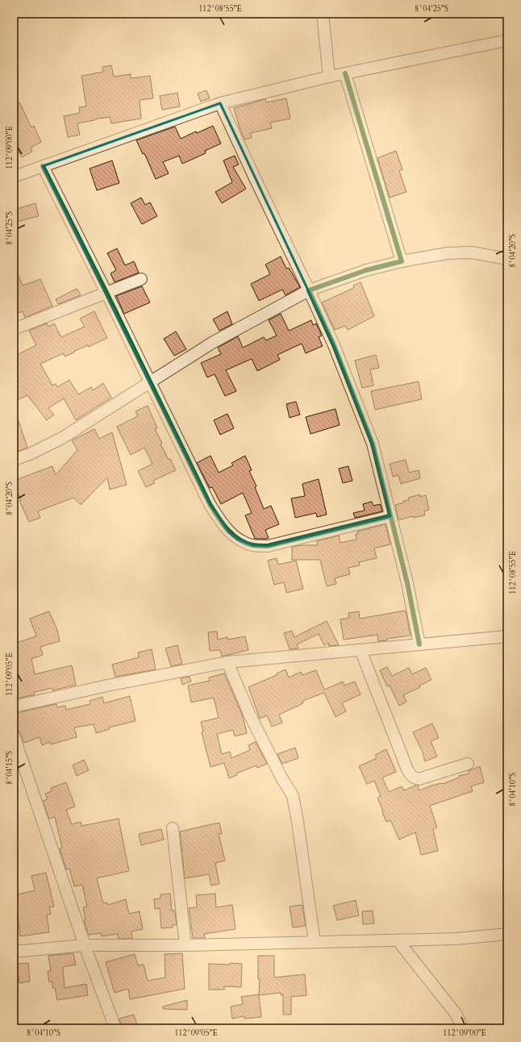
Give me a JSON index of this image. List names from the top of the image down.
{
  "coordinates": [
    "112°08'55\"E",
    "8°04'25\"S",
    "112°09'00\"E",
    "8°04'20\"S",
    "112°09'05\"E",
    "8°04'15\"S",
    "8°04'10\"S"
  ]
}
